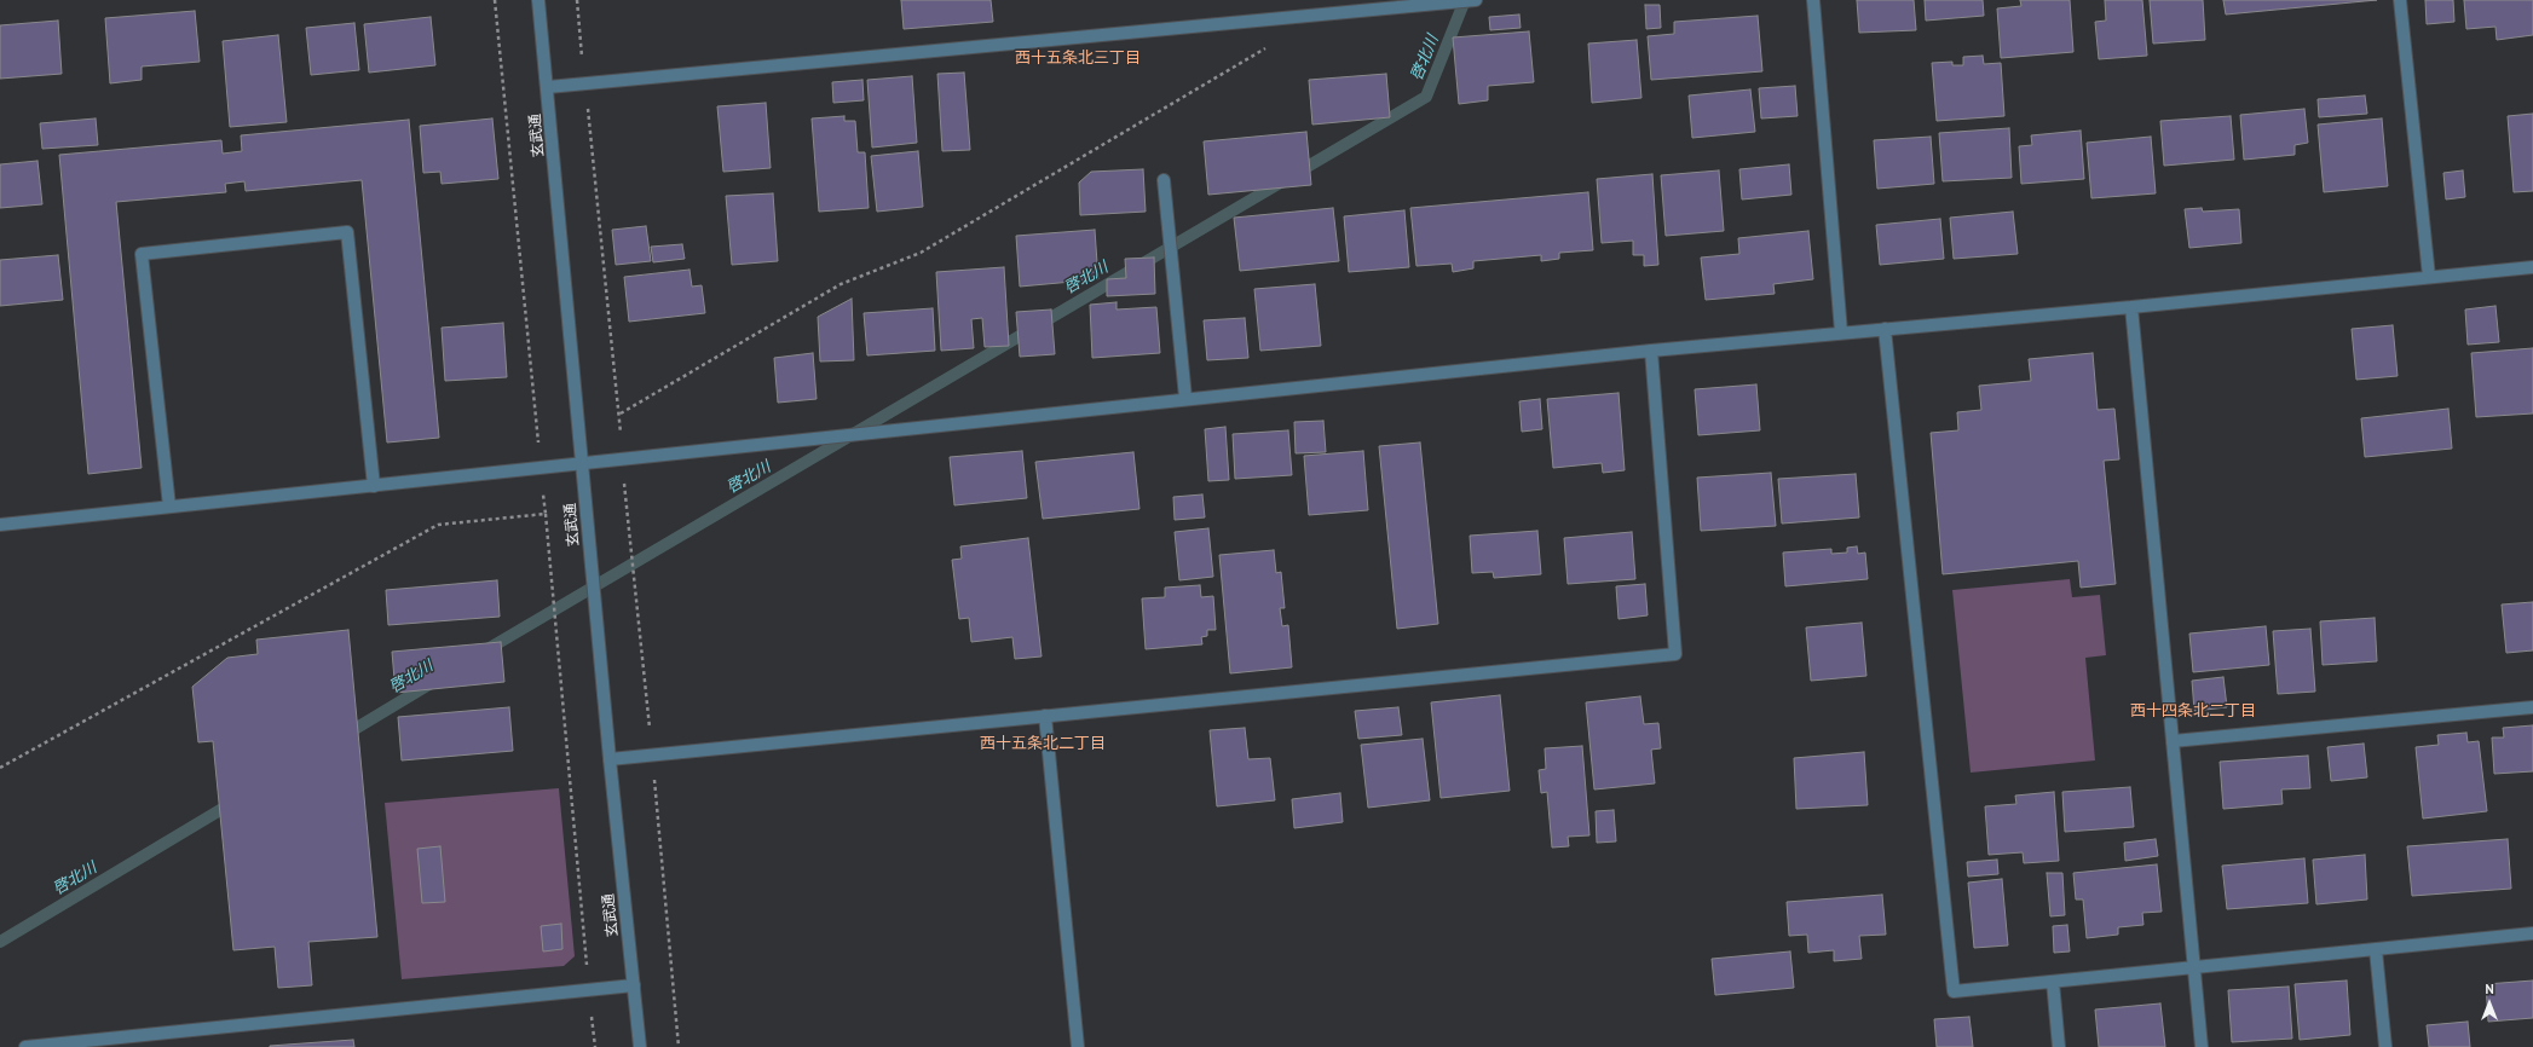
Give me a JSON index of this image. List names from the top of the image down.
{
  "streets": {
    "street": ["玄武通"]
  },
  "districts": ["西十五条北三丁目", "西十四条北二丁目", "西十五条北二丁目"],
  "water": ["啓北川"],
  "north": "top"
}
